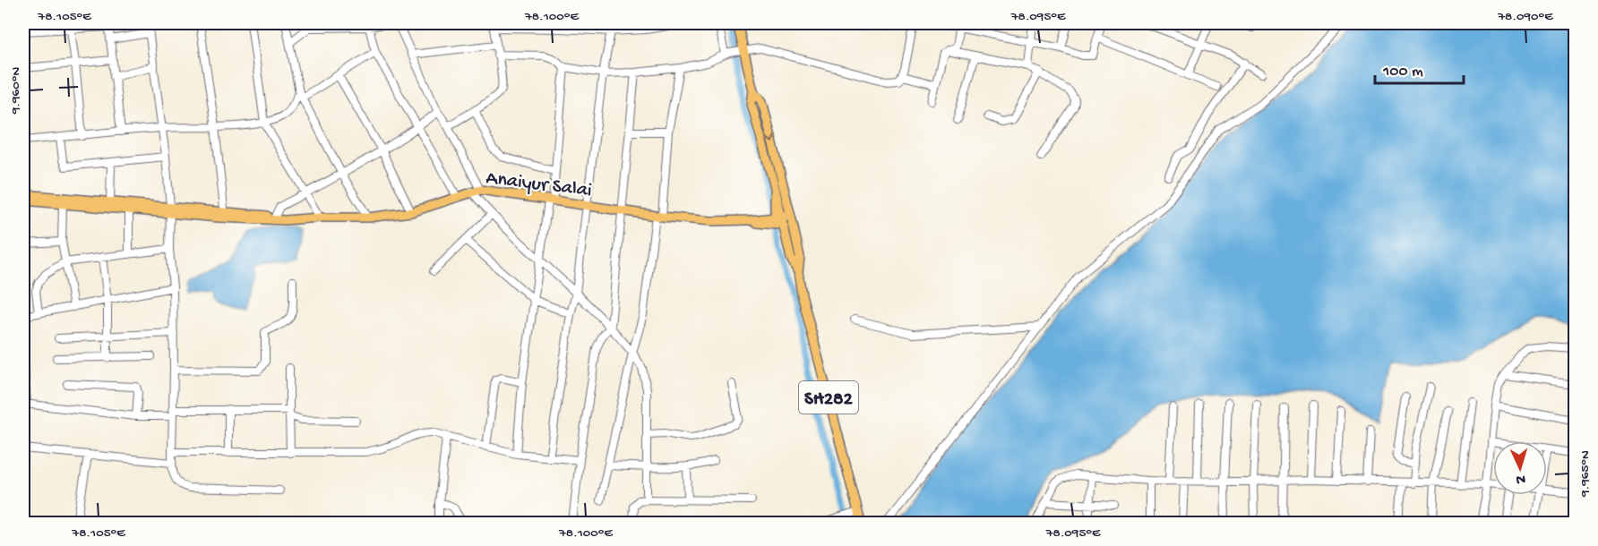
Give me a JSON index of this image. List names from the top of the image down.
{
  "streets": {
    "main road": ["Anaiyur Salai", "SH282"]
  },
  "crossings": [
    ["Anaiyur Salai", "SH282"]
  ],
  "scale_bar": "100 m",
  "north": "bottom",
  "coordinates": [
    "78.105°E",
    "78.100°E",
    "78.095°E",
    "78.090°E",
    "9.960°N",
    "9.965°N"
  ]
}
